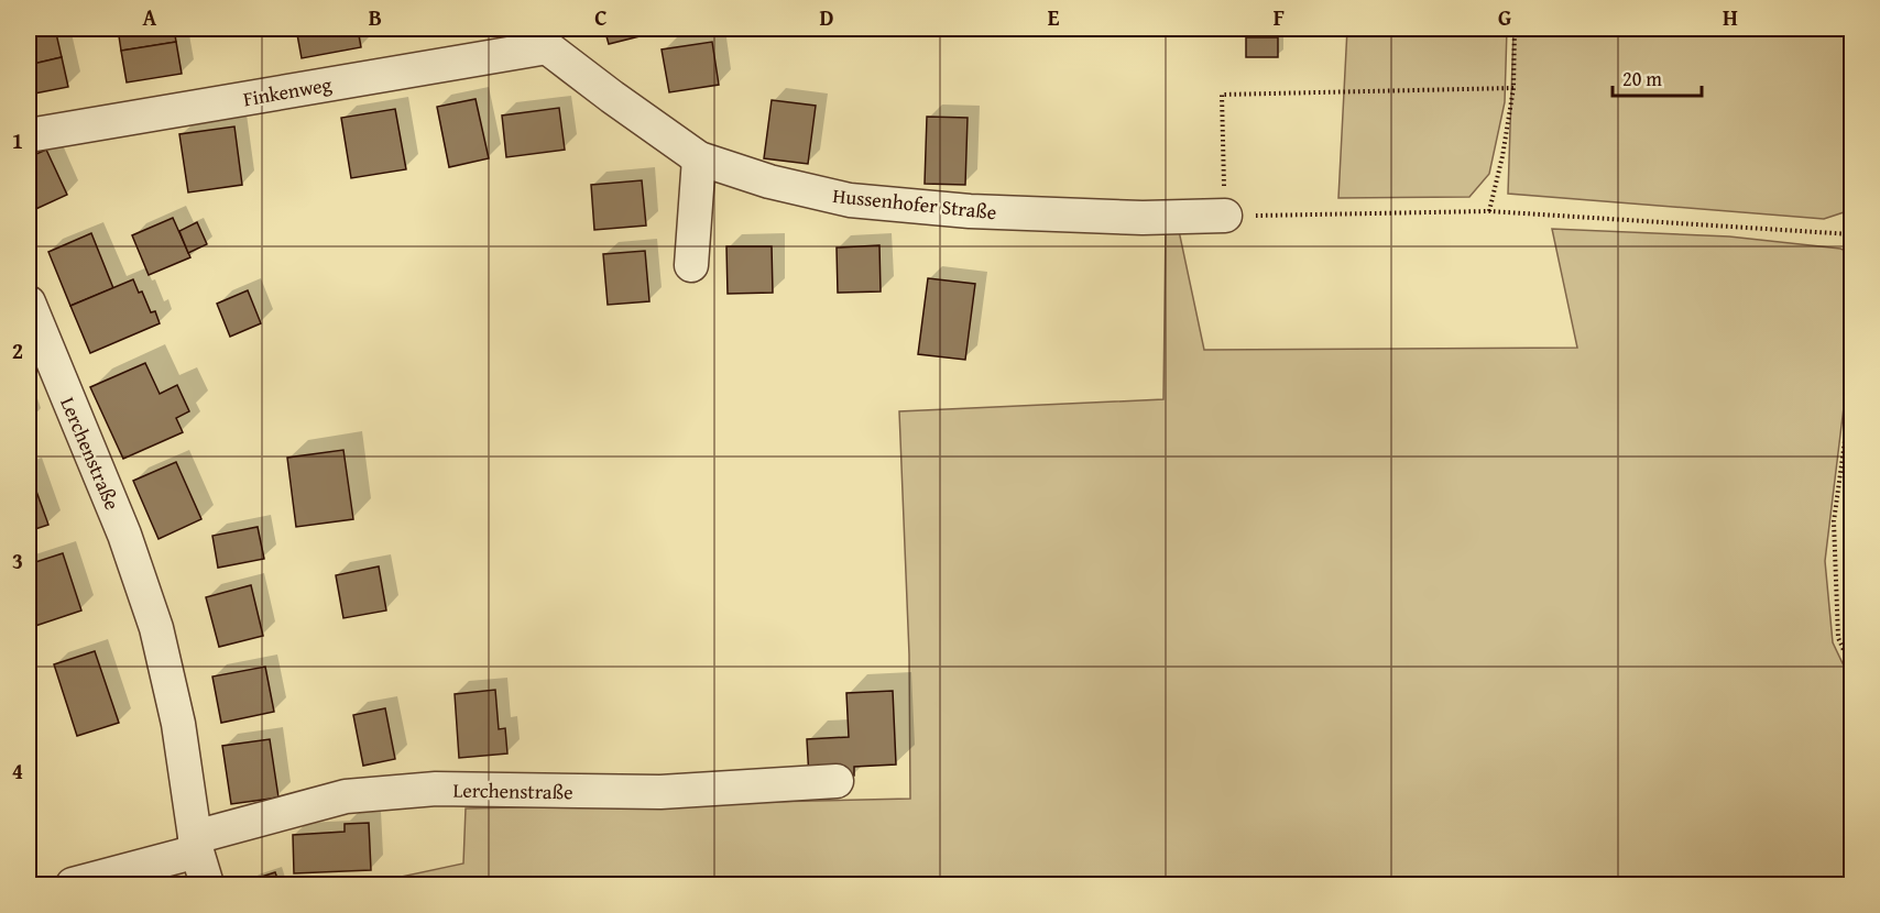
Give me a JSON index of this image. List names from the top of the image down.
{
  "streets": {
    "street": ["Finkenweg", "Hussenhofer Straße", "Lerchenstraße"]
  },
  "crossings": [
    ["Finkenweg", "Hussenhofer Straße"]
  ],
  "scale_bar": "20 m",
  "grid": {
    "columns": [
      "A",
      "B",
      "C",
      "D",
      "E",
      "F",
      "G",
      "H"
    ],
    "rows": [
      "1",
      "2",
      "3",
      "4"
    ]
  }
}
